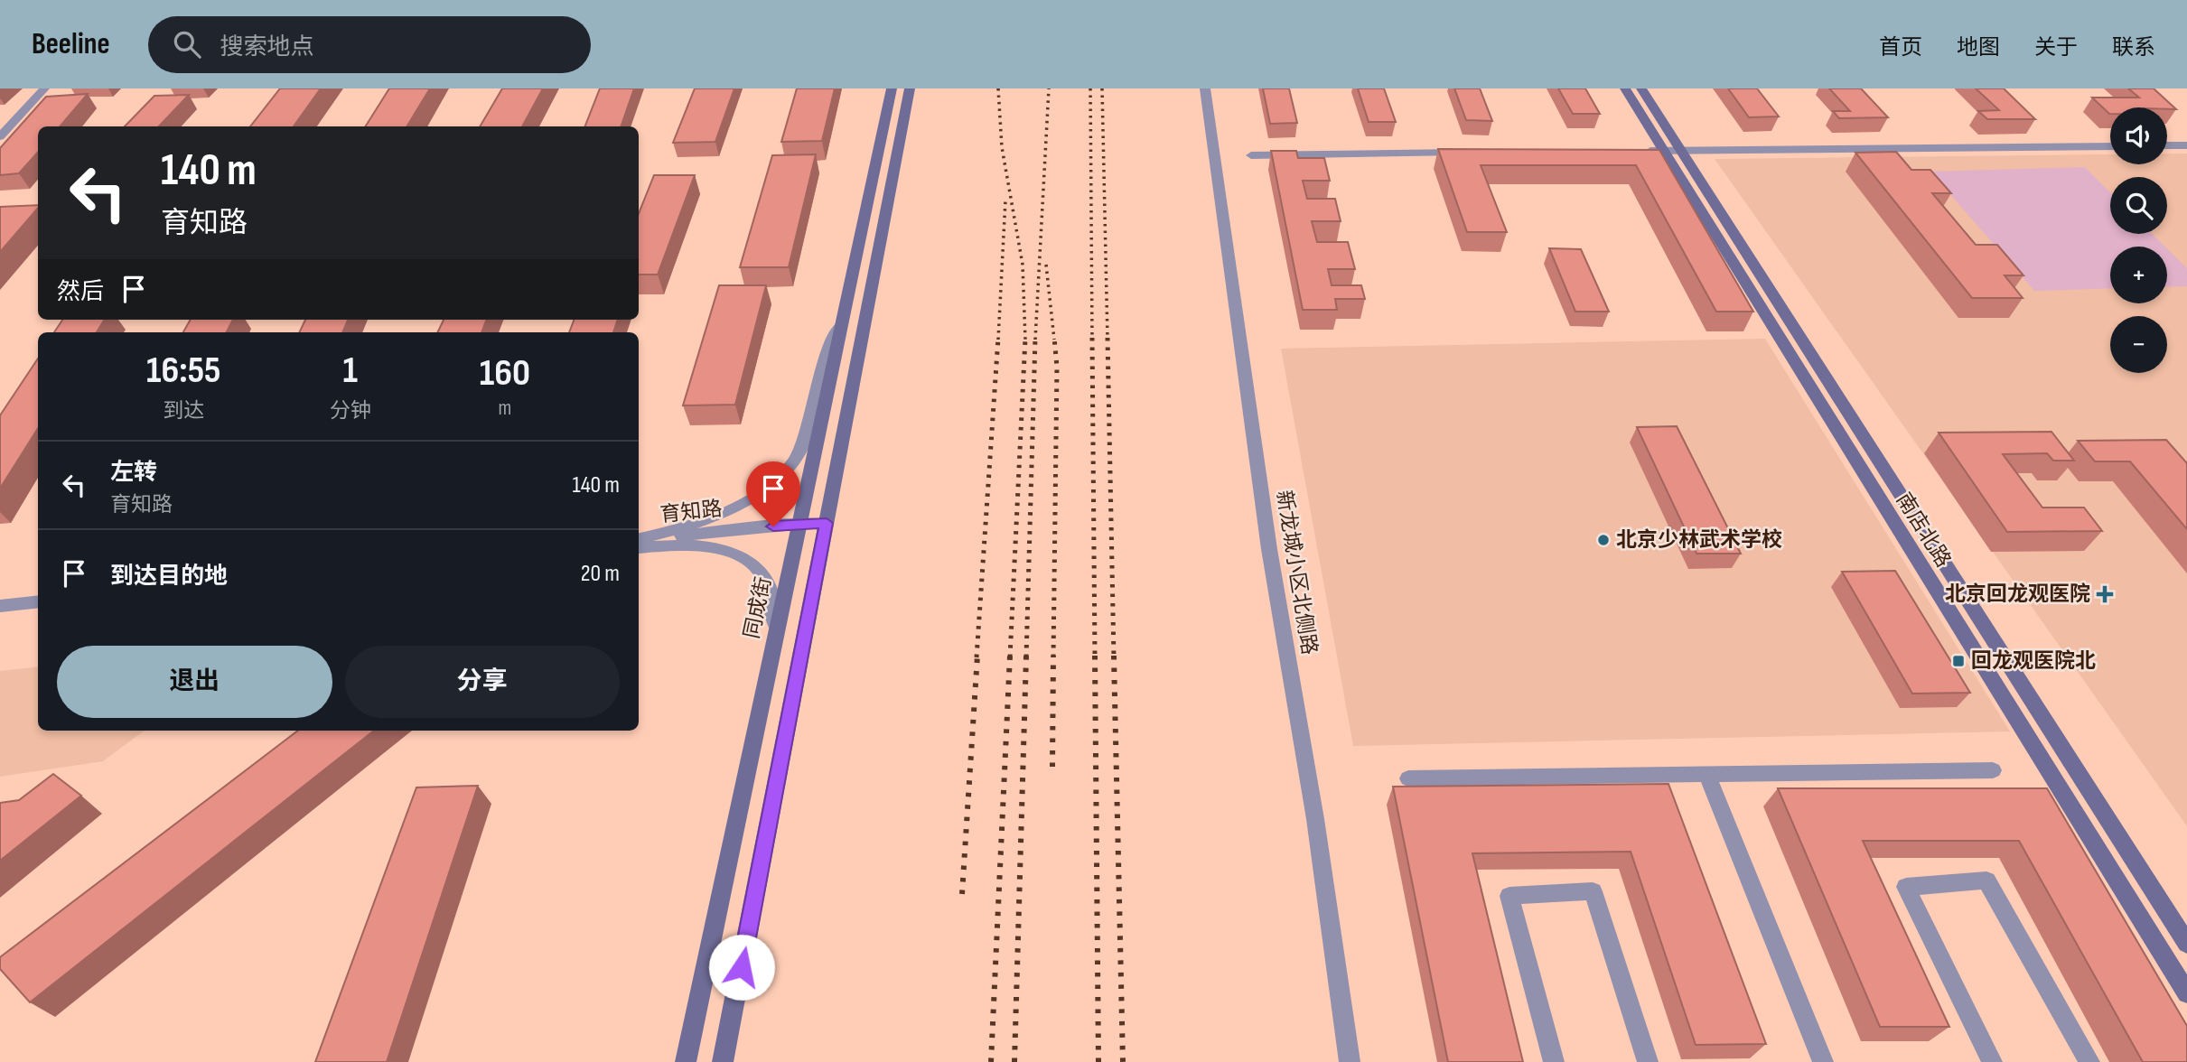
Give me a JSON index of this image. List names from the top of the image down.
{
  "streets": {
    "main road": ["南店北路", "同成街"],
    "street": ["育知路", "新龙城小区北侧路"]
  },
  "crossings": [
    ["育知路", "同成街"]
  ],
  "places": {
    "other": ["北京少林武术学校"],
    "health": ["北京回龙观医院"],
    "transit": ["回龙观医院北"]
  },
  "page": {
    "header": "Beeline",
    "search": "搜索地点",
    "nav": [
      "首页",
      "地图",
      "关于",
      "联系"
    ],
    "map_buttons": ["+", "−"],
    "turn": ["140 m", "育知路"],
    "then": "然后",
    "eta": [
      "16:55",
      "到达",
      "1",
      "分钟",
      "160",
      "m"
    ],
    "list": [
      {
        "name": "左转",
        "note": "育知路",
        "value": "140 m"
      },
      {
        "name": "到达目的地",
        "value": "20 m"
      }
    ],
    "buttons": ["退出", "分享"]
  }
}
